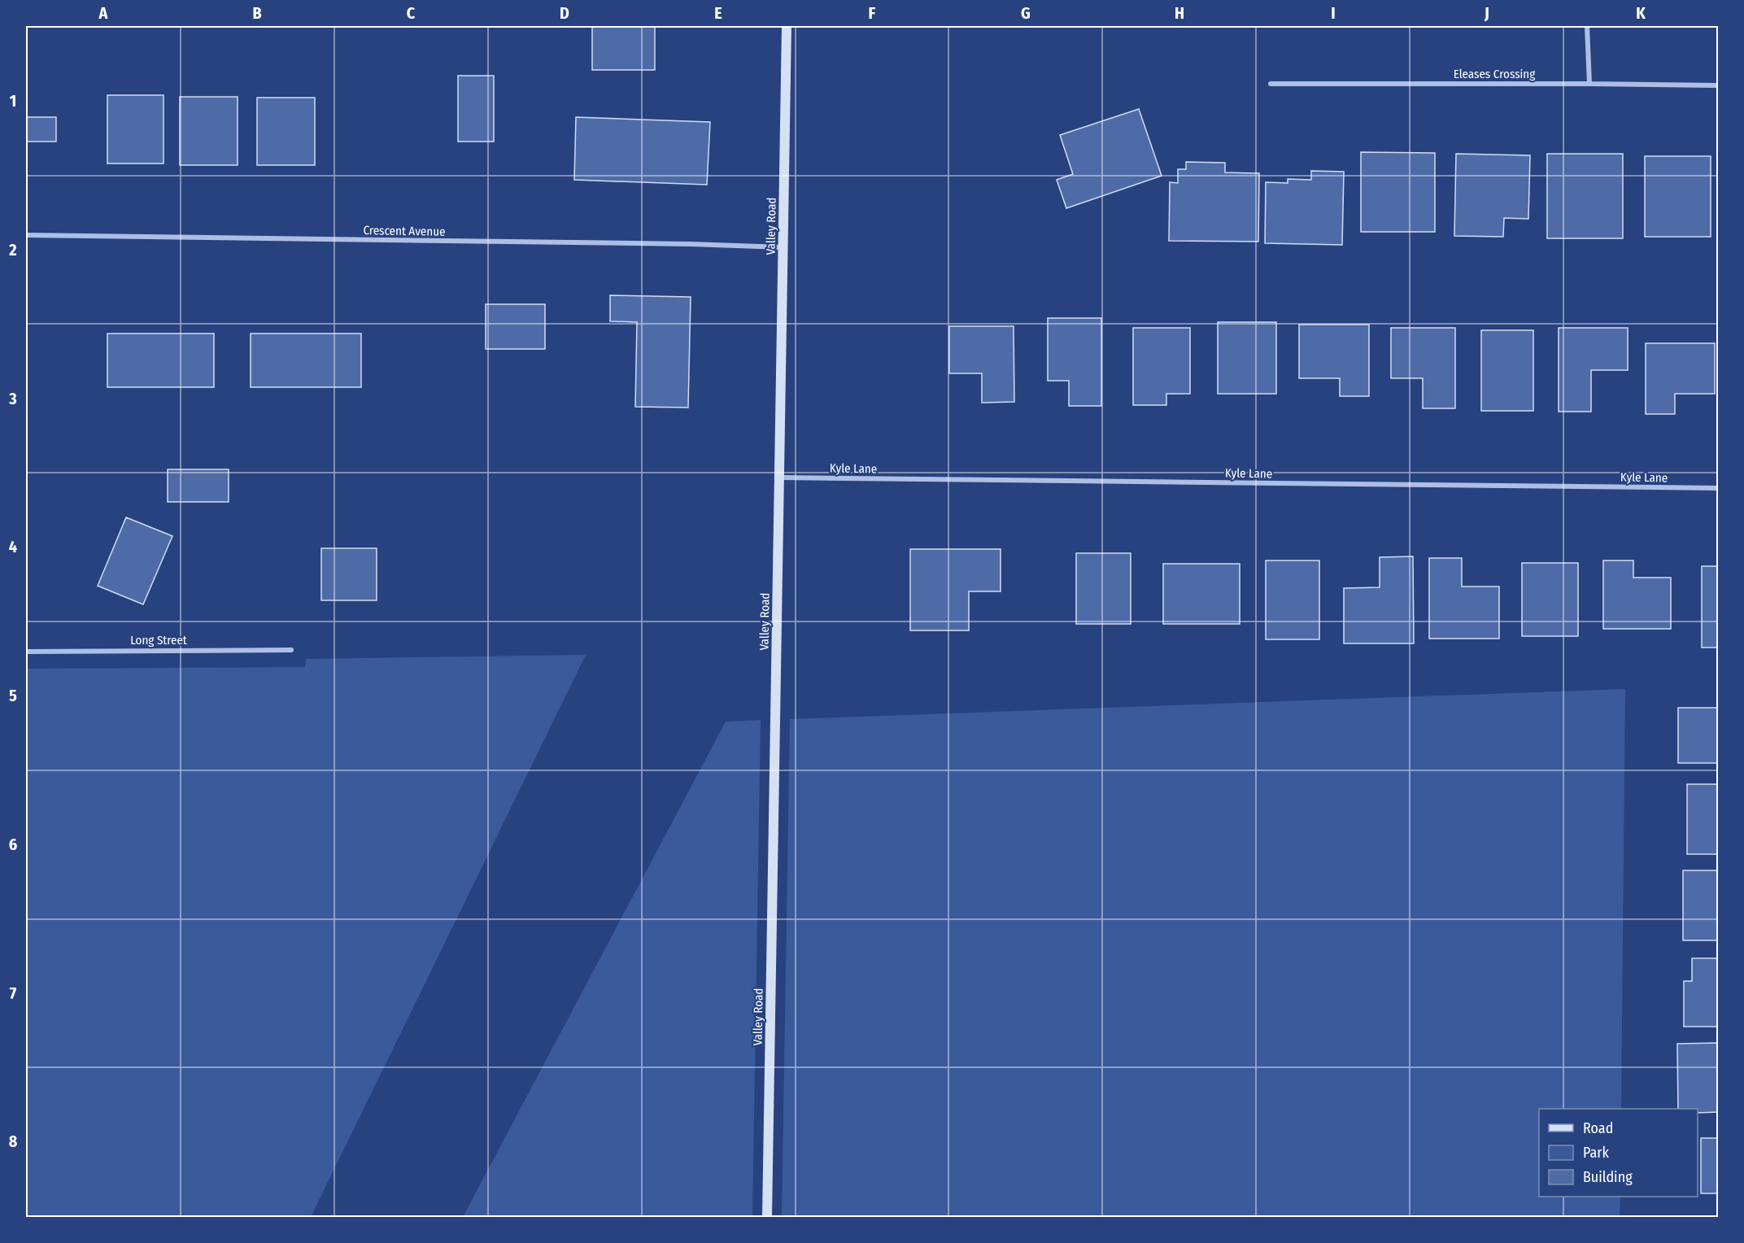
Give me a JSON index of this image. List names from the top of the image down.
{
  "streets": {
    "street": [
      "Eleases Crossing",
      "Valley Road",
      "Crescent Avenue",
      "Kyle Lane",
      "Long Street"
    ]
  },
  "crossings": [
    ["Valley Road", "Crescent Avenue"],
    ["Valley Road", "Kyle Lane"]
  ],
  "legend": ["Road", "Park", "Building"],
  "grid": {
    "columns": [
      "A",
      "B",
      "C",
      "D",
      "E",
      "F",
      "G",
      "H",
      "I",
      "J",
      "K"
    ],
    "rows": [
      "1",
      "2",
      "3",
      "4",
      "5",
      "6",
      "7",
      "8"
    ]
  }
}
